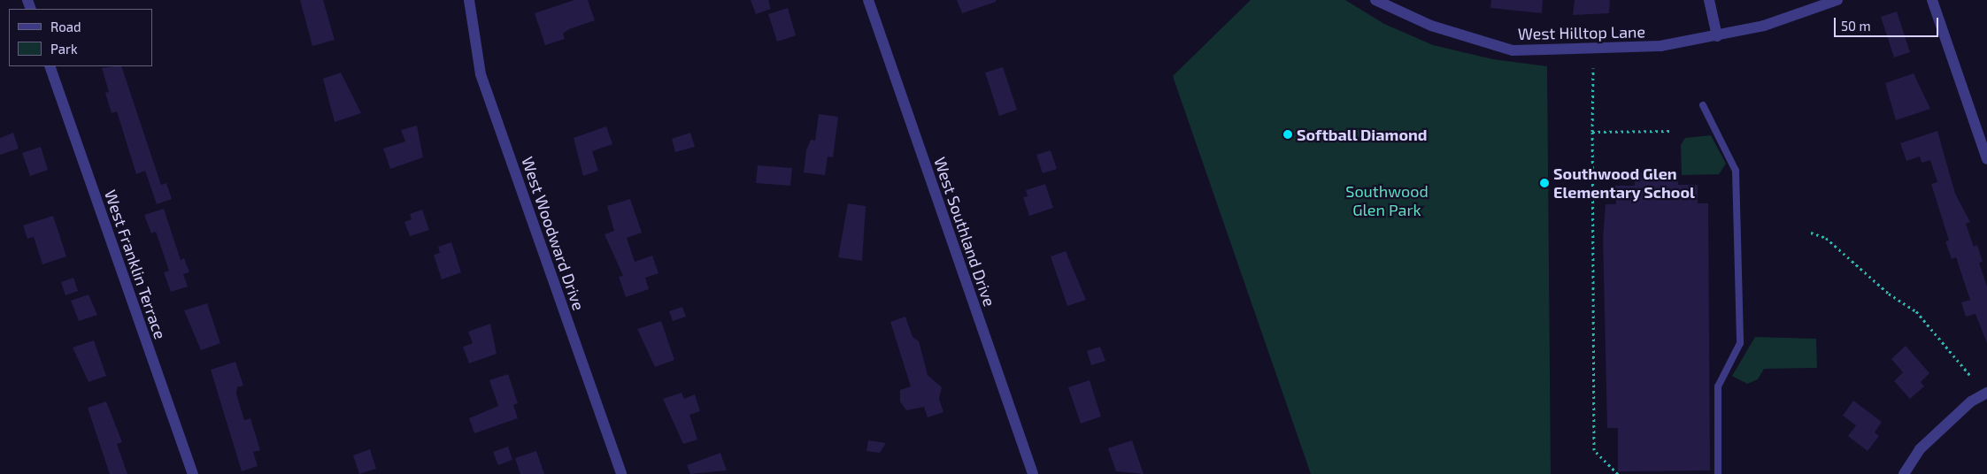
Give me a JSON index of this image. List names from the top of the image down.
{
  "streets": {
    "street": [
      "West Hilltop Lane",
      "West Southland Drive",
      "West Woodward Drive",
      "West Franklin Terrace"
    ]
  },
  "parks": ["Southwood Glen Park"],
  "places": ["Softball Diamond", "Southwood Glen Elementary School"],
  "legend": ["Road", "Park"],
  "scale_bar": "50 m"
}
